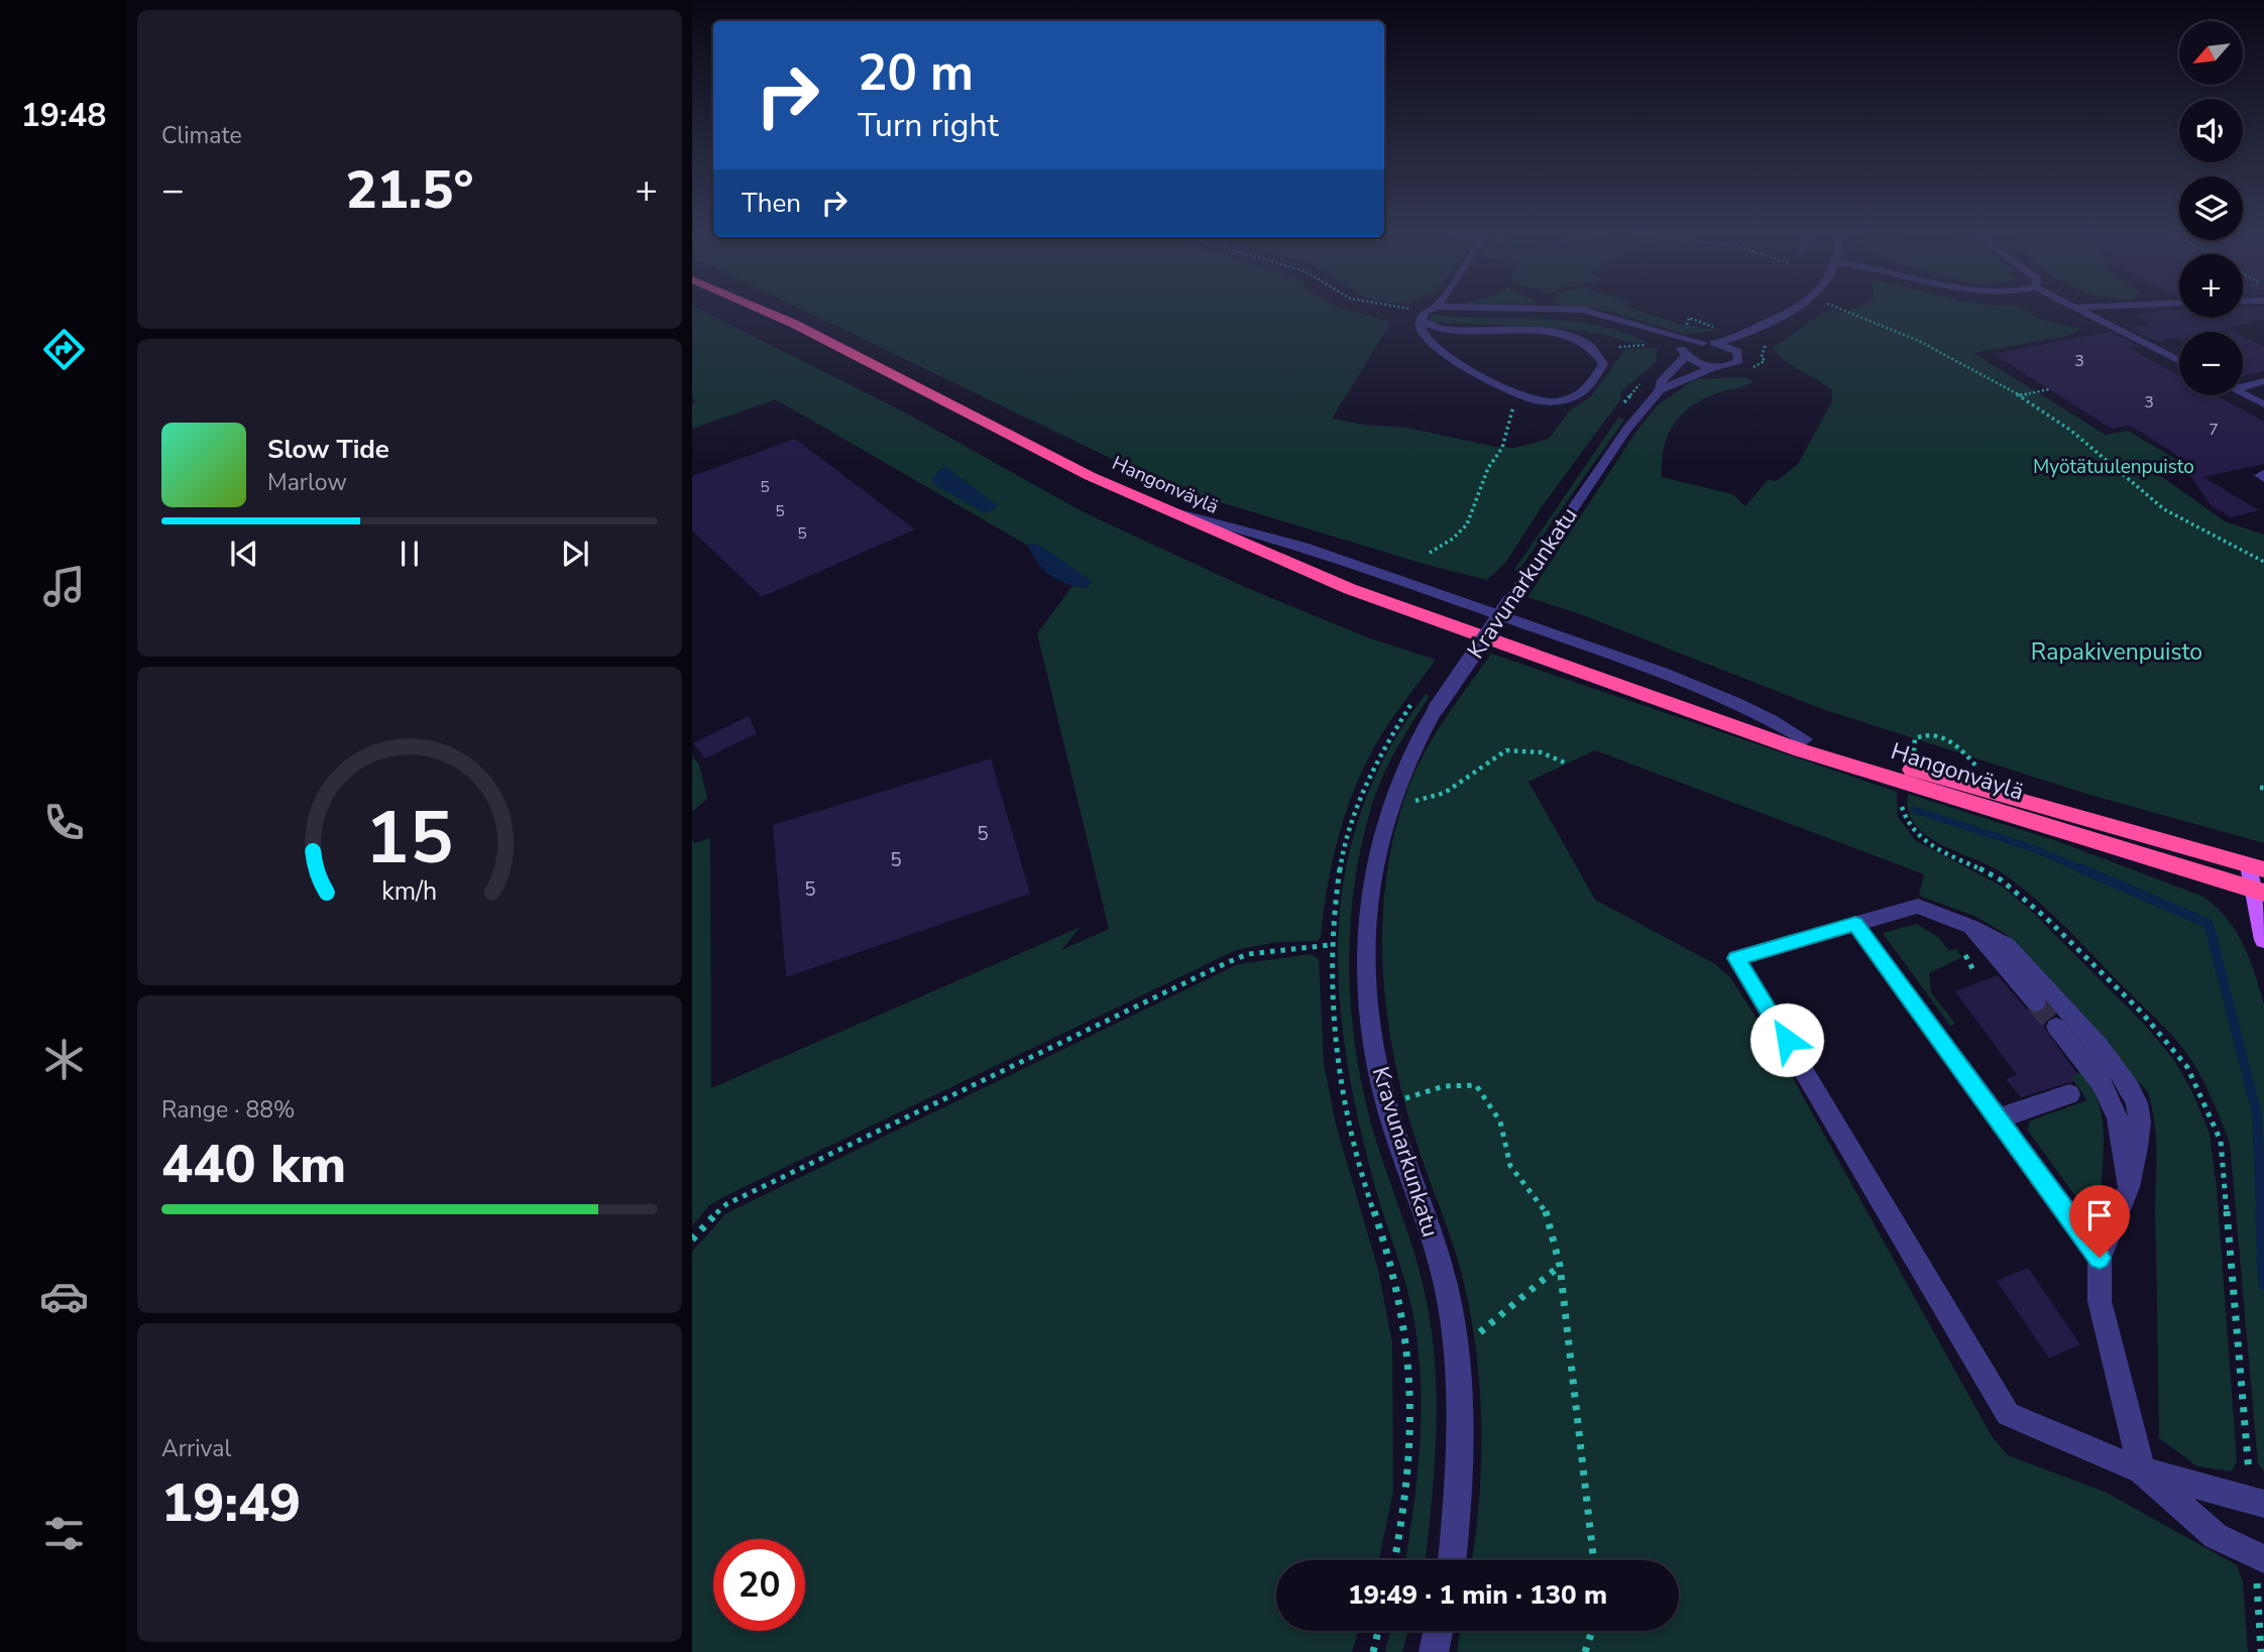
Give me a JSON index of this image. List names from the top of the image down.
{
  "streets": {
    "highway": ["Hangonväylä"],
    "street": ["Kravunarkunkatu"]
  },
  "parks": ["Myötätuulenpuisto", "Rapakivenpuisto"],
  "house_numbers": [
    "3",
    "3",
    "7",
    "5",
    "5",
    "5",
    "5",
    "5",
    "5"
  ],
  "north": "bottom left",
  "page": {
    "tabs": "19:48",
    "tile": [
      "Climate",
      ["Range · 88%", "440 km"],
      ["Arrival", "19:49"]
    ],
    "map_buttons": ["+", "−"],
    "turn": ["20 m", "Turn right"],
    "heat": ["−", "21.5°", "+"],
    "then": "Then",
    "song": ["Slow Tide", "Marlow"],
    "limit": "20",
    "trip": "19:49 · 1 min · 130 m",
    "gauge": ["15", "km/h"]
  }
}
